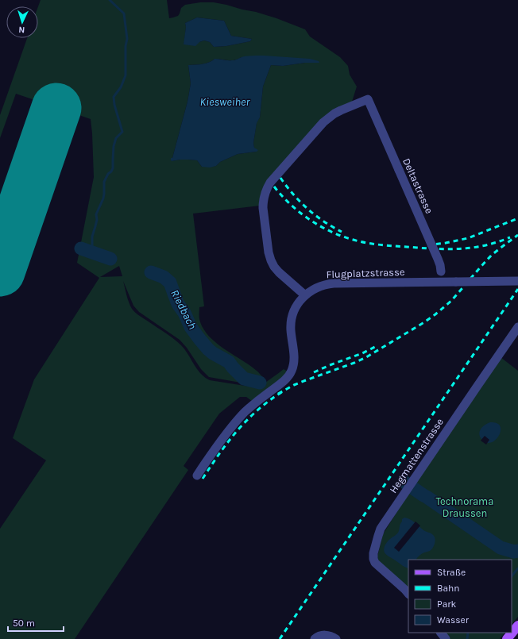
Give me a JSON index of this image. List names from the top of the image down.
{
  "streets": {
    "street": ["Deltastrasse", "Flugplatzstrasse", "Hegmattenstrasse"]
  },
  "crossings": [
    ["Deltastrasse", "Flugplatzstrasse"]
  ],
  "water": ["Kiesweiher", "Riedbach"],
  "parks": ["Technorama Draussen"],
  "legend": [
    "Straße",
    "Bahn",
    "Park",
    "Wasser"
  ],
  "scale_bar": "50 m",
  "north": "bottom"
}
